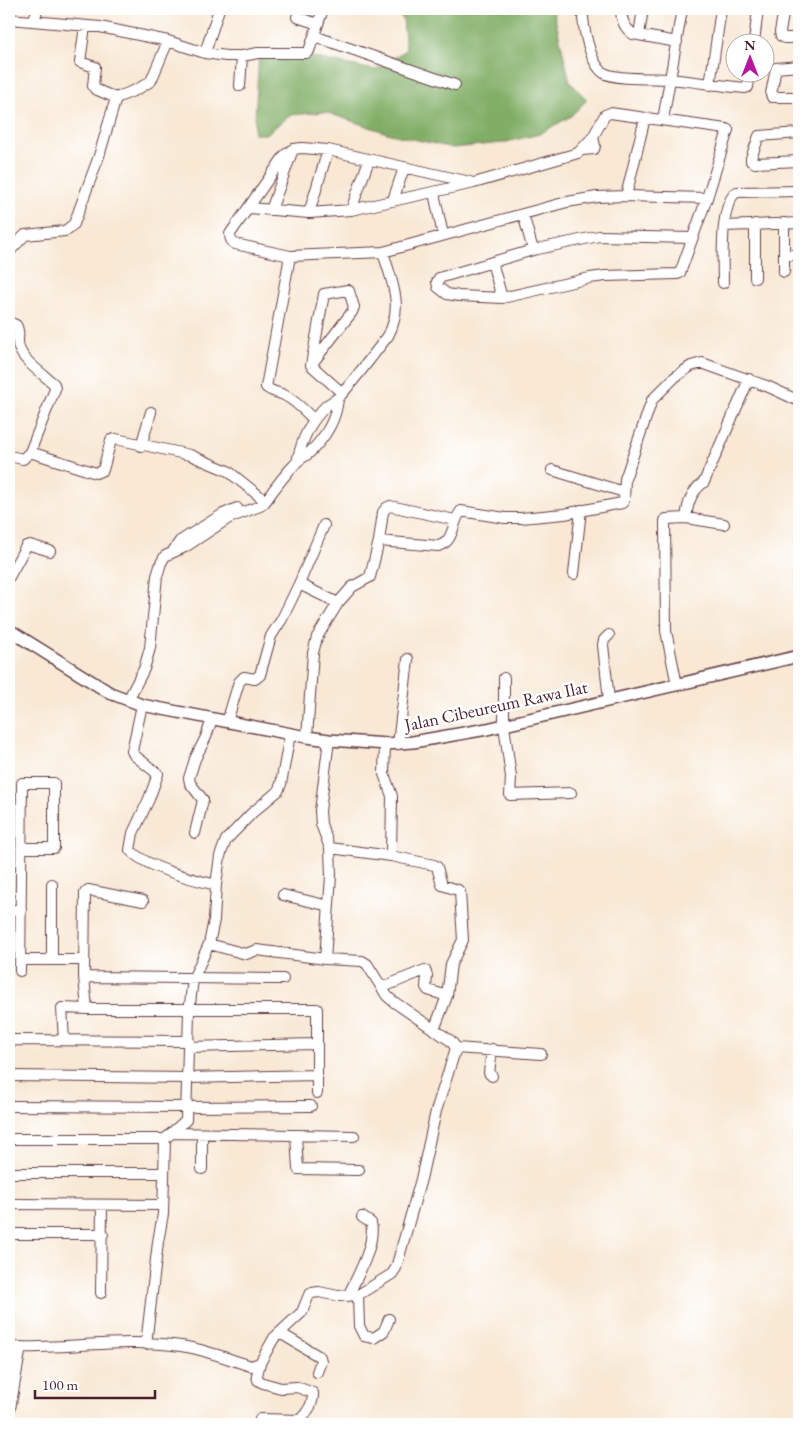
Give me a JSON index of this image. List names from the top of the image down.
{
  "streets": {
    "street": ["Jalan Cibeureum Rawa Ilat"]
  },
  "scale_bar": "100 m",
  "north": "top"
}
